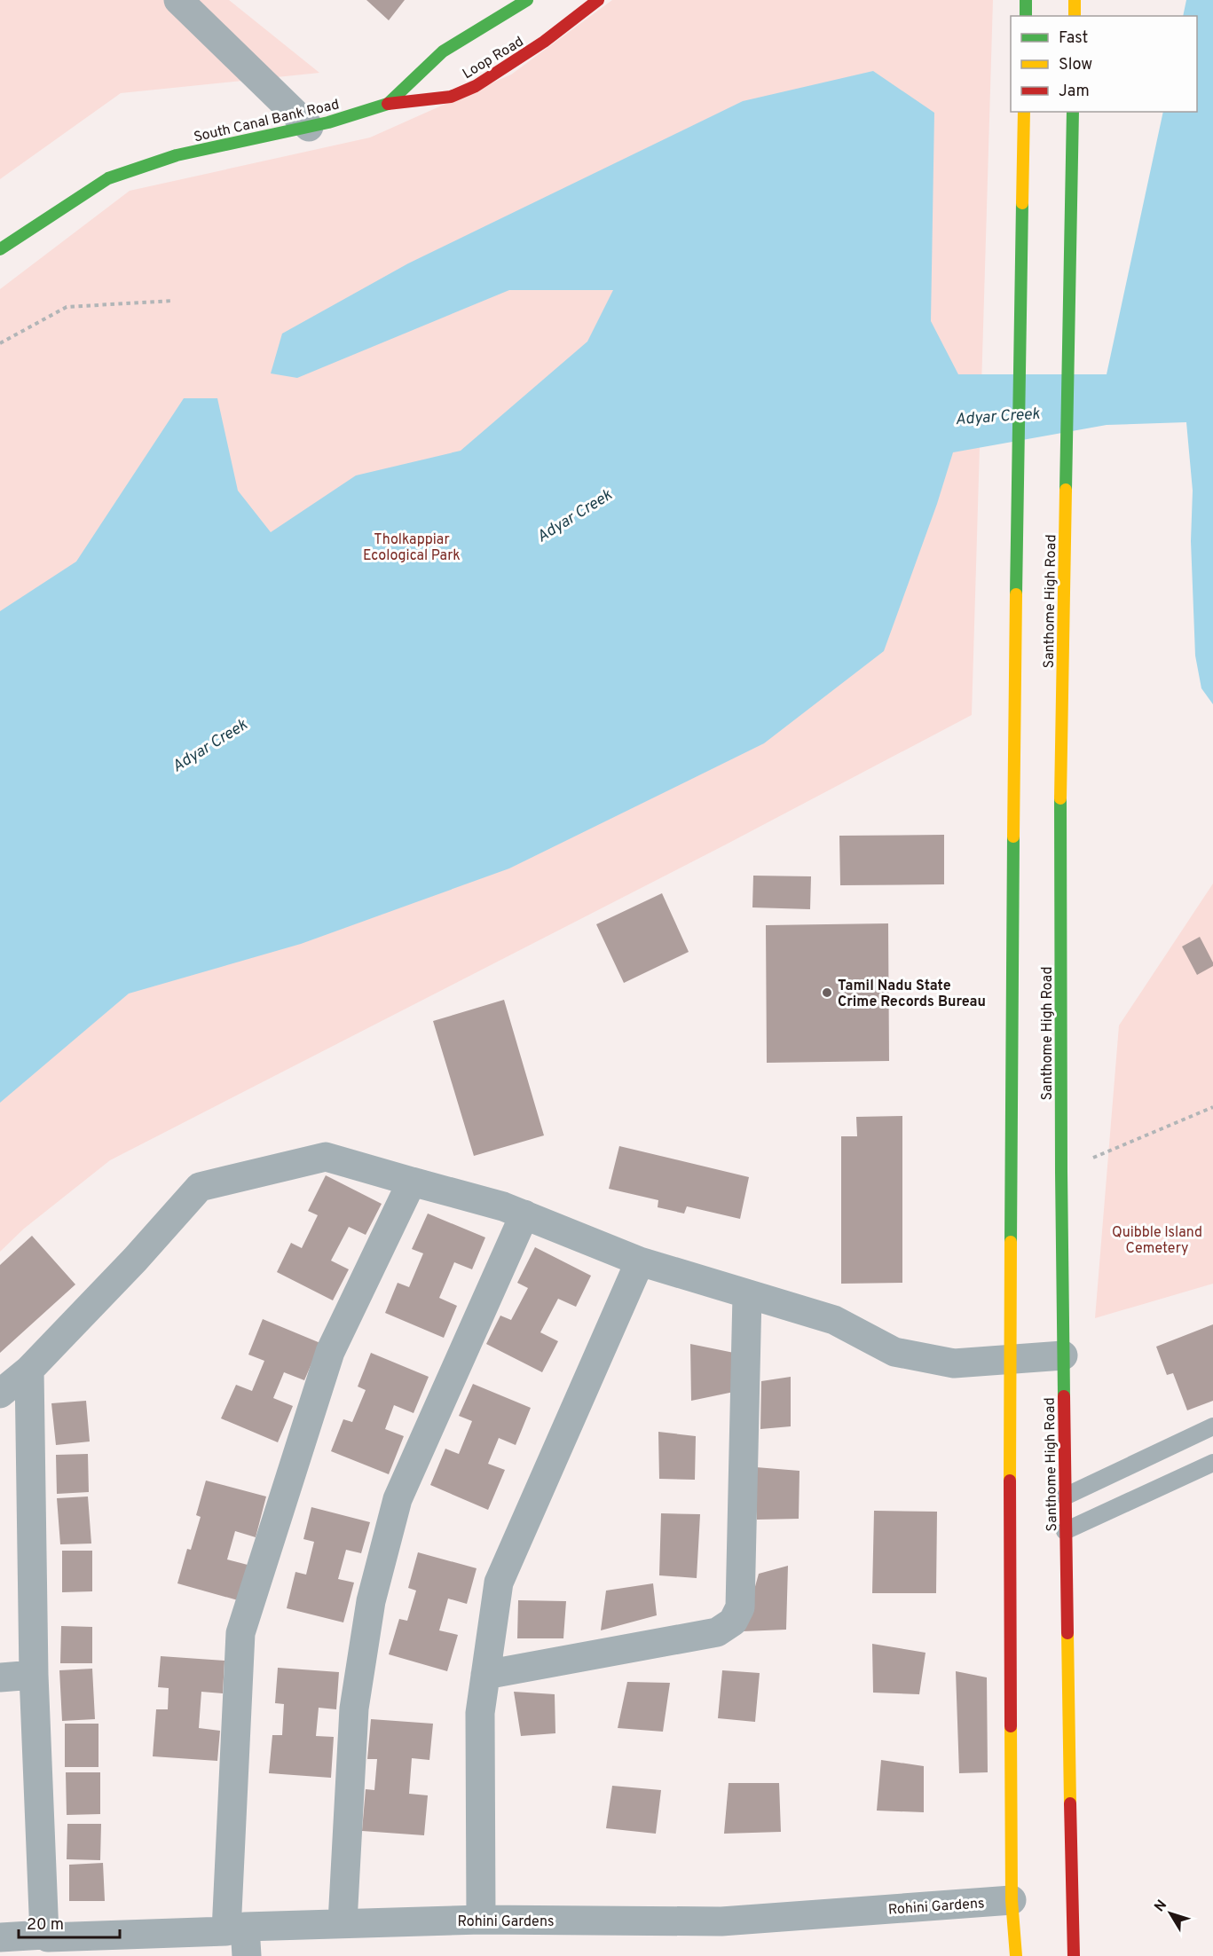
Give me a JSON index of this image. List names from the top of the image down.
{
  "streets": {
    "main road": ["Loop Road", "South Canal Bank Road", "Santhome High Road"],
    "street": ["Rohini Gardens"]
  },
  "crossings": [
    ["Loop Road", "South Canal Bank Road"]
  ],
  "water": ["Adyar Creek"],
  "parks": ["Tholkappiar Ecological Park", "Quibble Island Cemetery"],
  "places": ["Tamil Nadu State Crime Records Bureau"],
  "legend": ["Fast", "Slow", "Jam"],
  "scale_bar": "20 m",
  "north": "top left"
}
